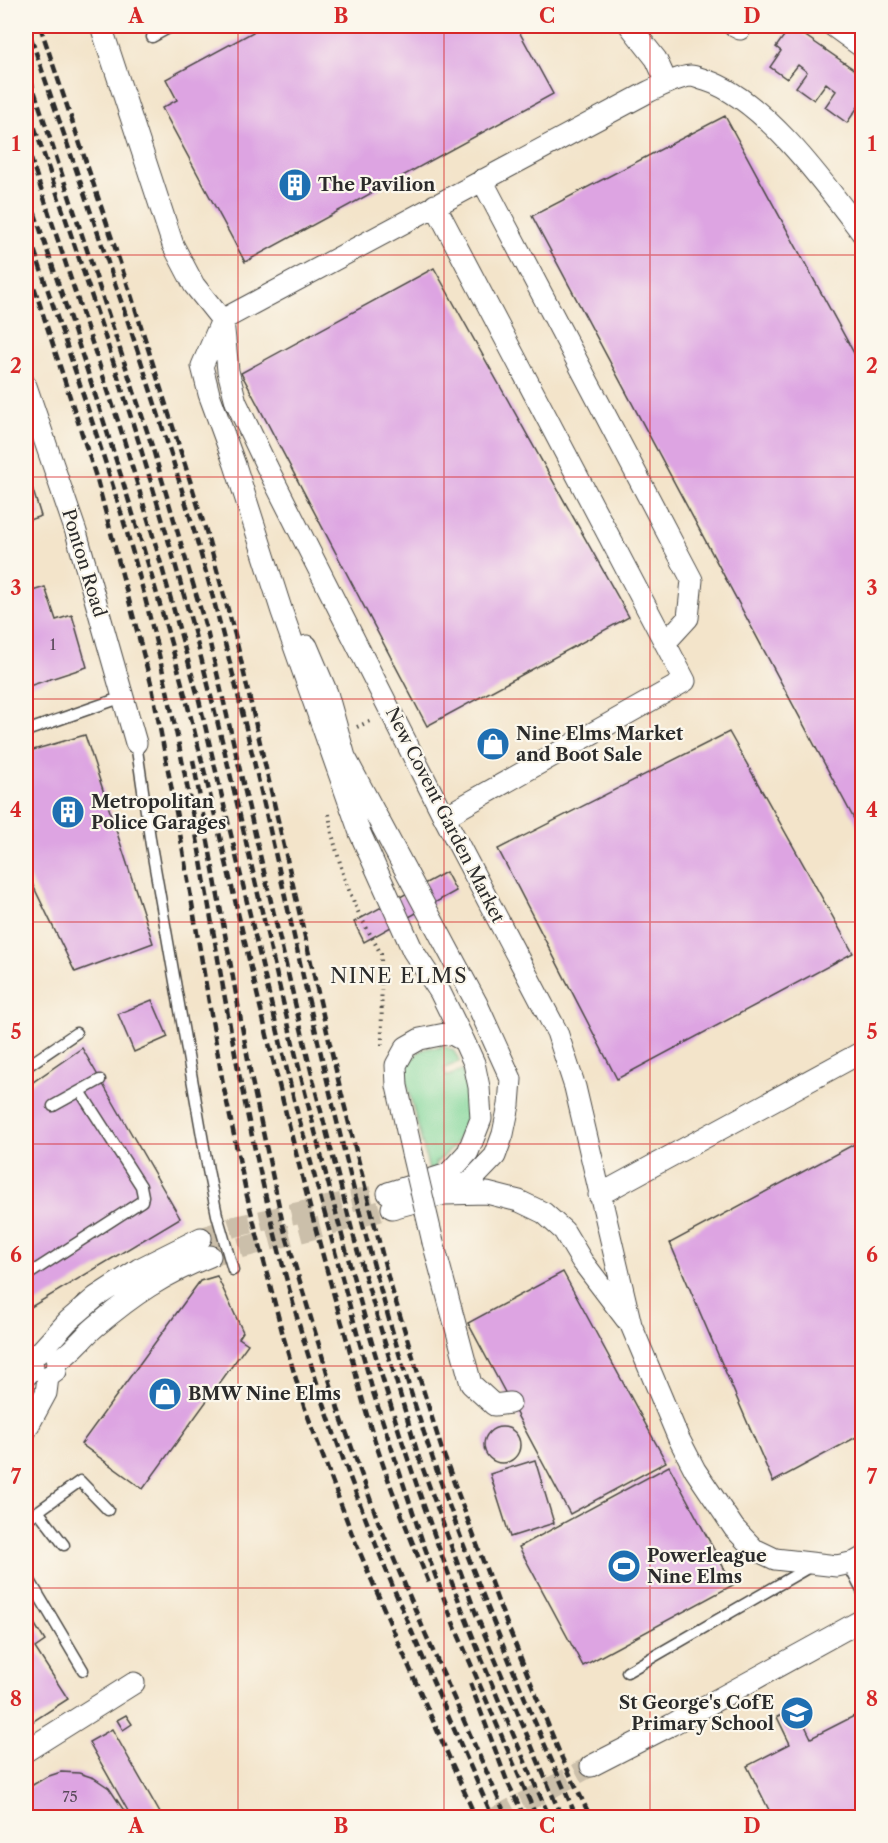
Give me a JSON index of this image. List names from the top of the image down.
{
  "streets": {
    "street": ["Ponton Road", "New Covent Garden Market"]
  },
  "districts": ["NINE ELMS"],
  "places": {
    "building": ["The Pavilion", "Metropolitan Police Garages"],
    "shop": ["Nine Elms Market and Boot Sale", "BMW Nine Elms"],
    "sports": ["Powerleague Nine Elms"],
    "school or university": ["St George's CofE Primary School"]
  },
  "house_numbers": ["1", "75"],
  "grid": {
    "columns": [
      "A",
      "B",
      "C",
      "D"
    ],
    "rows": [
      "1",
      "2",
      "3",
      "4",
      "5",
      "6",
      "7",
      "8"
    ]
  }
}
